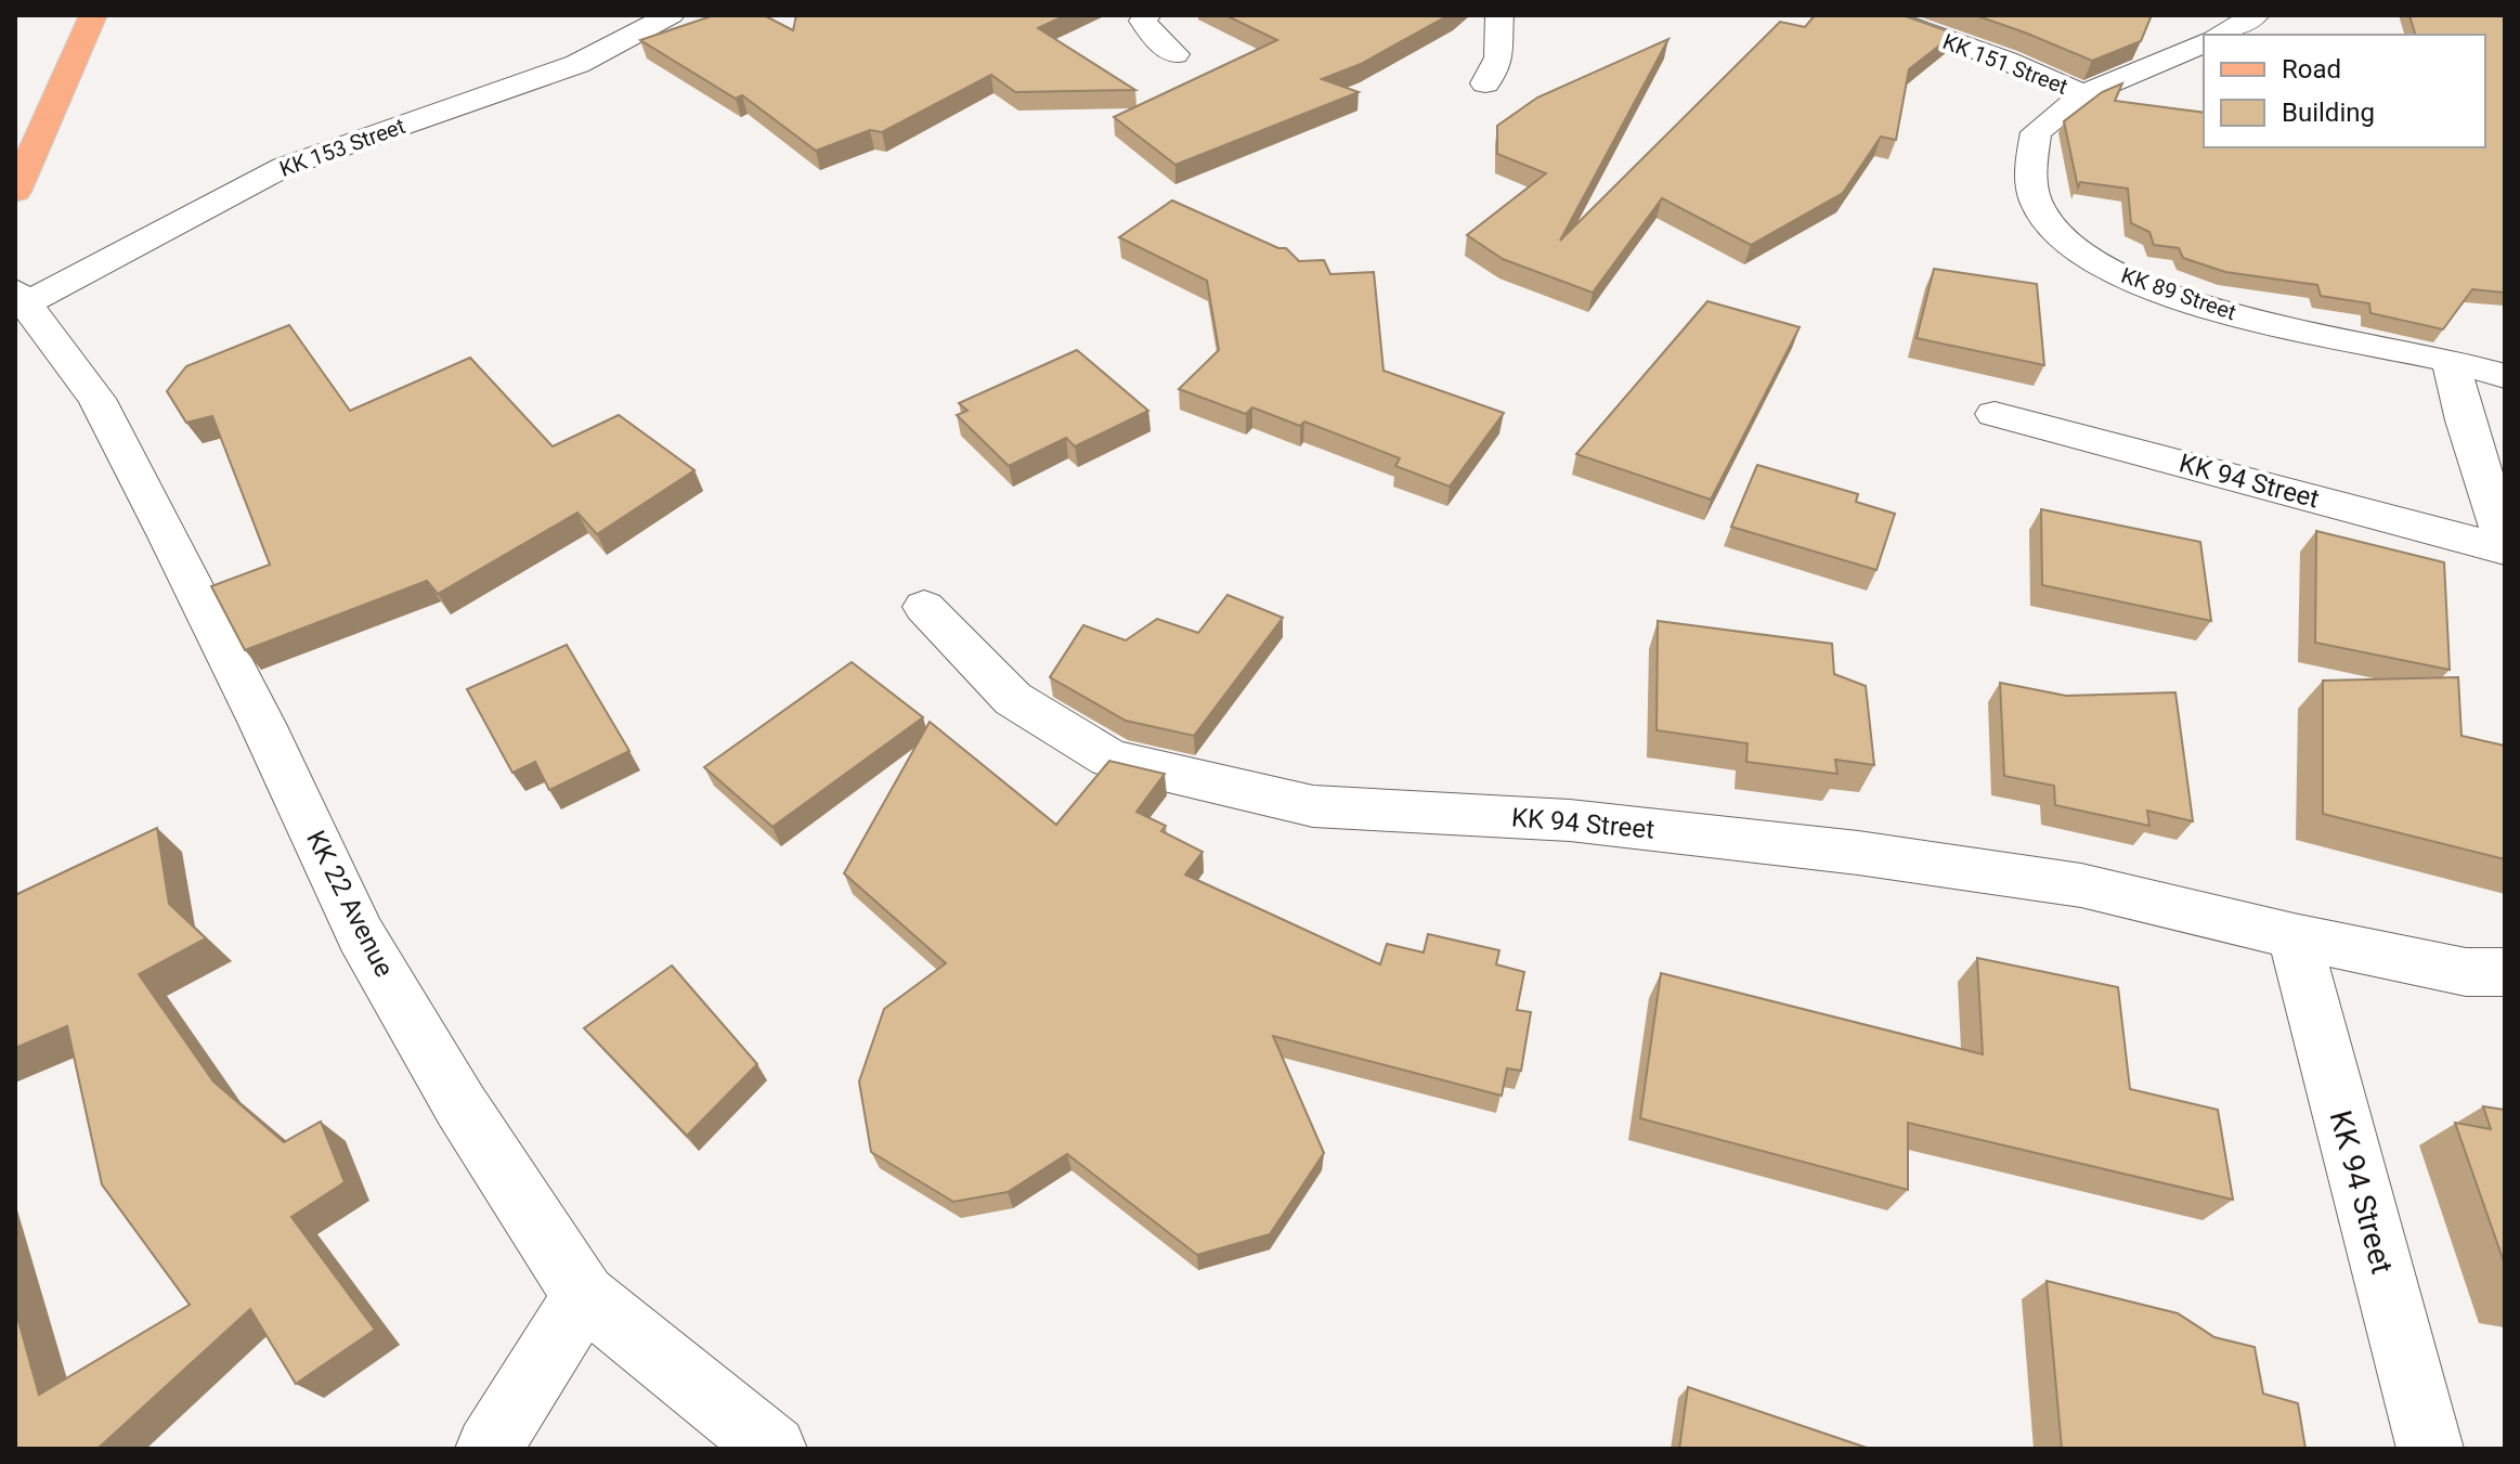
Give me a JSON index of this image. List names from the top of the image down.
{
  "streets": {
    "street": [
      "KK 151 Street",
      "KK 153 Street",
      "KK 89 Street",
      "KK 94 Street",
      "KK 22 Avenue"
    ]
  },
  "crossings": [
    ["KK 151 Street", "KK 89 Street"],
    ["KK 153 Street", "KK 22 Avenue"]
  ],
  "legend": ["Road", "Building"]
}
